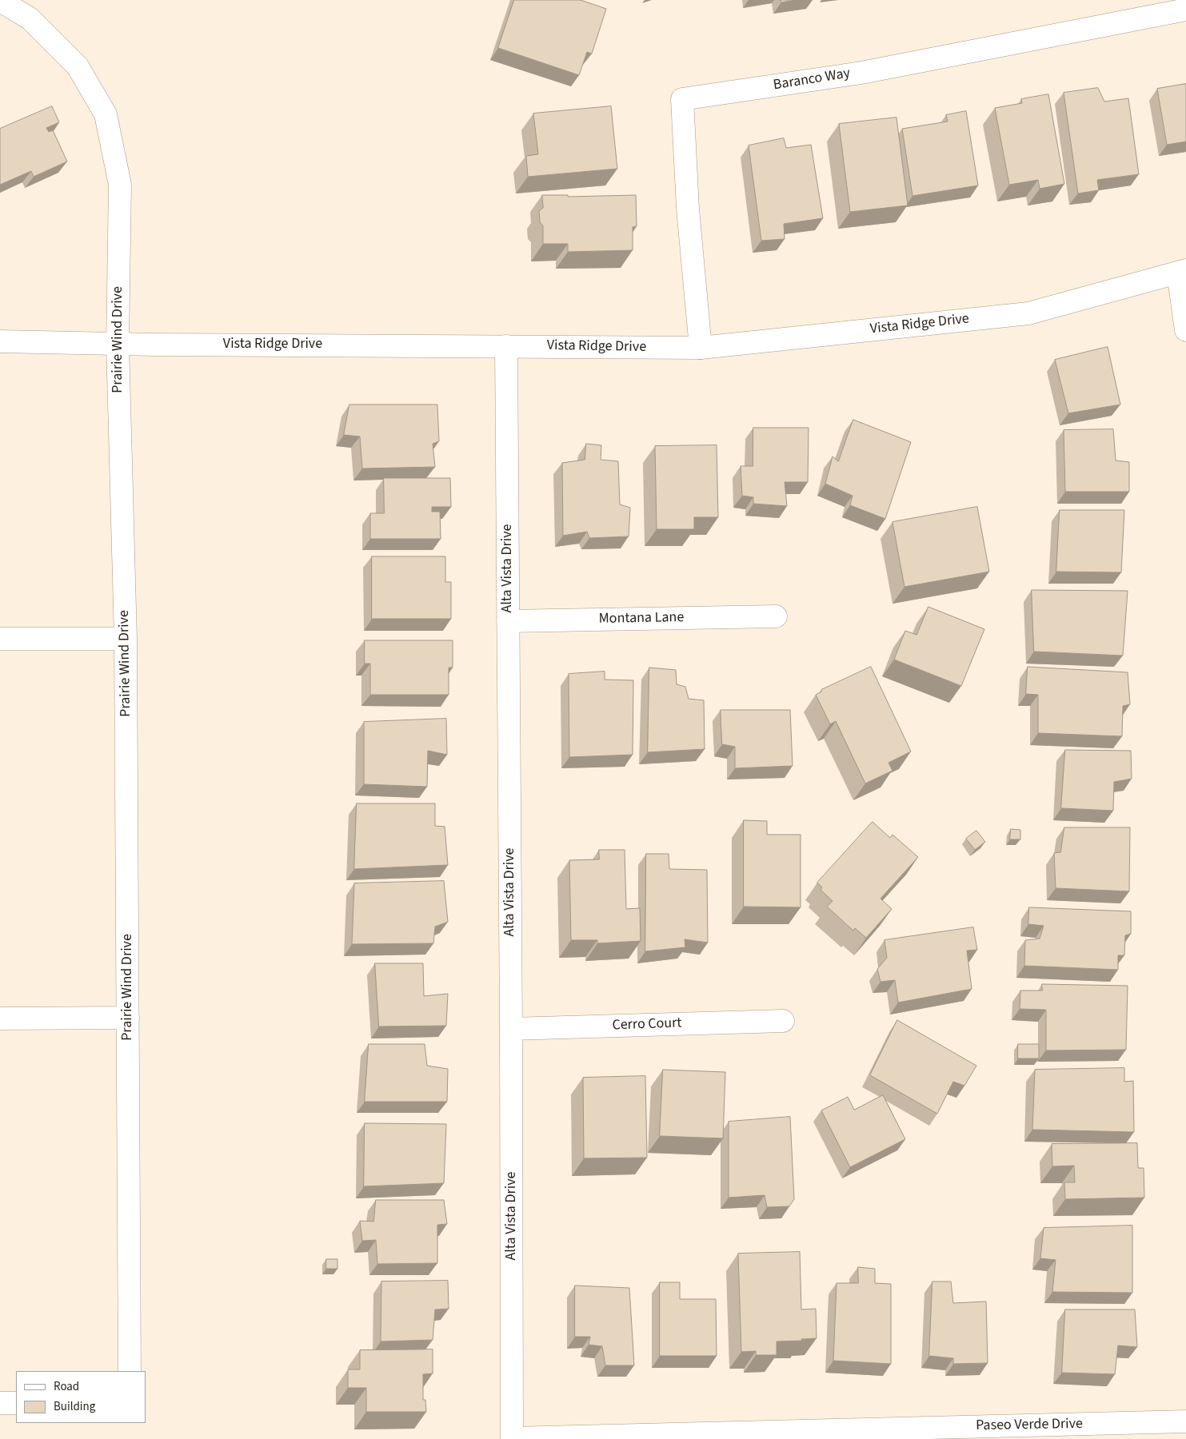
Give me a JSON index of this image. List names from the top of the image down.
{
  "streets": {
    "street": [
      "Baranco Way",
      "Vista Ridge Drive",
      "Prairie Wind Drive",
      "Alta Vista Drive",
      "Montana Lane",
      "Cerro Court",
      "Paseo Verde Drive"
    ]
  },
  "crossings": [
    ["Baranco Way", "Vista Ridge Drive"],
    ["Vista Ridge Drive", "Prairie Wind Drive"],
    ["Vista Ridge Drive", "Alta Vista Drive"],
    ["Alta Vista Drive", "Montana Lane"],
    ["Alta Vista Drive", "Cerro Court"],
    ["Alta Vista Drive", "Paseo Verde Drive"]
  ],
  "legend": ["Road", "Building"]
}
